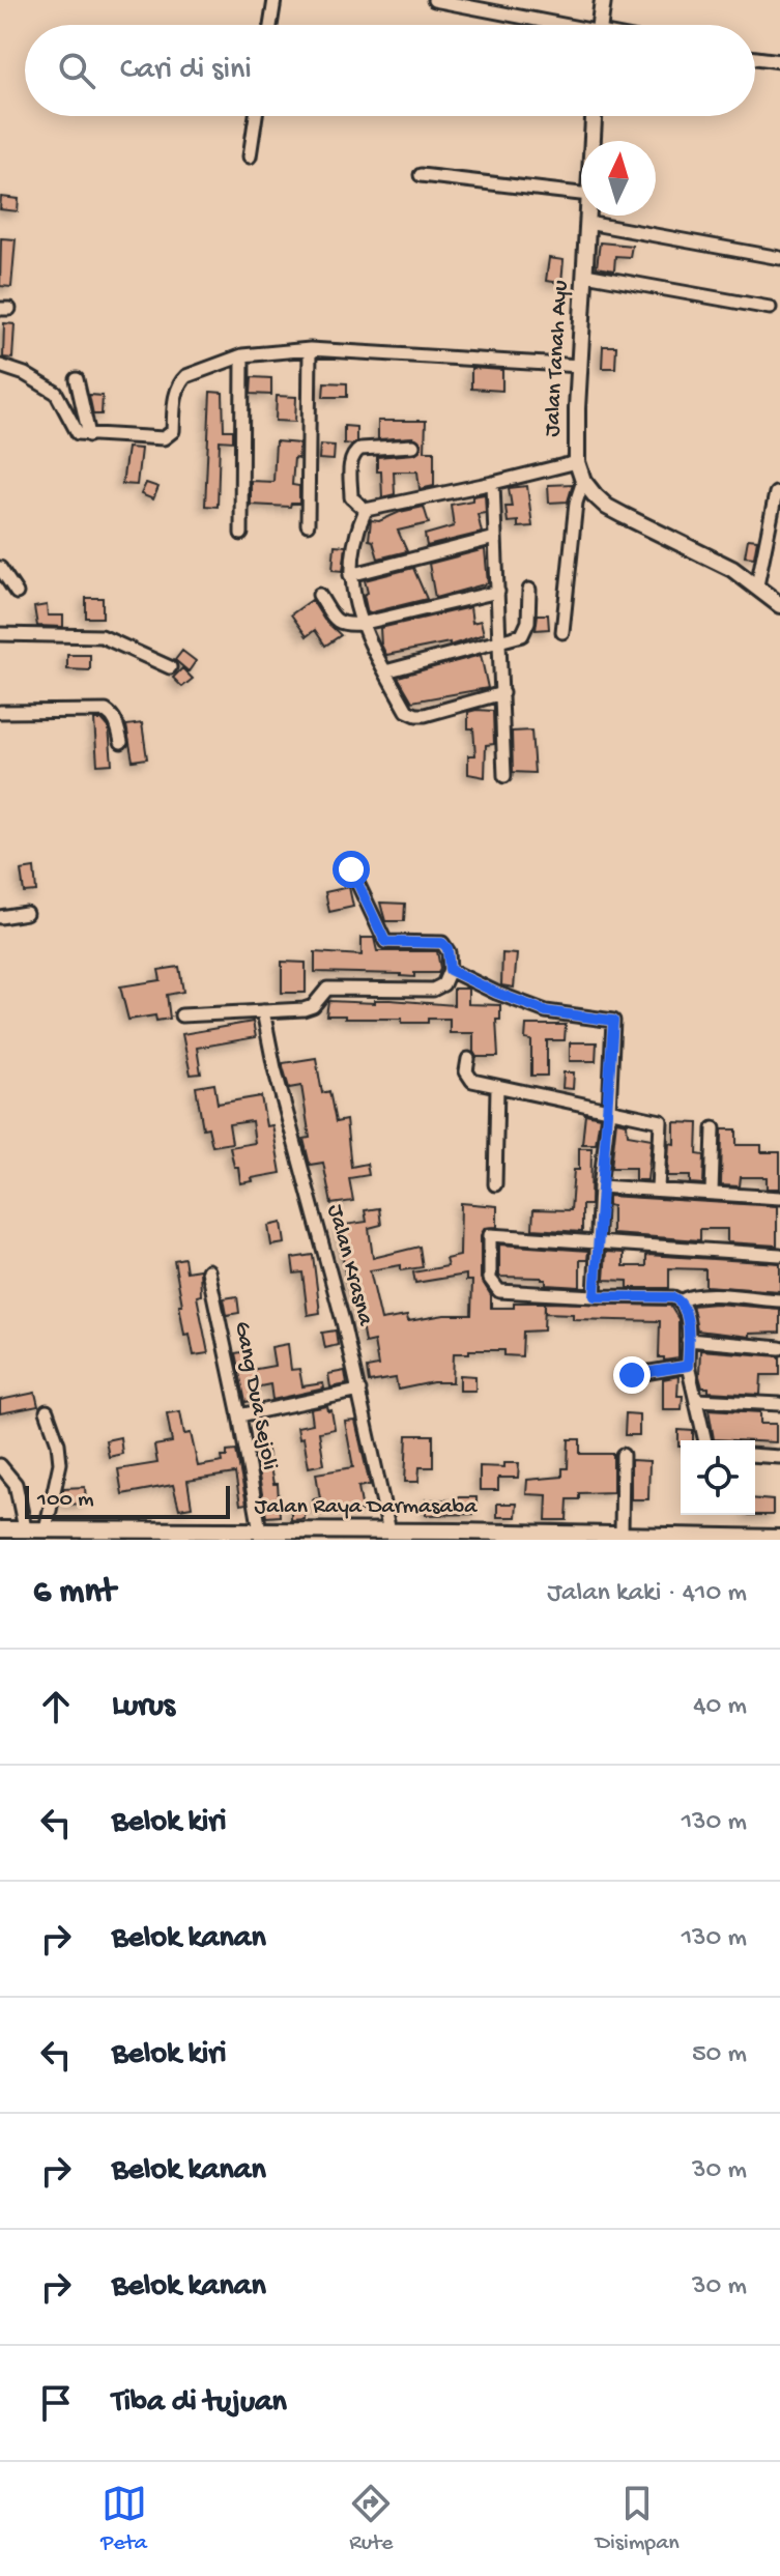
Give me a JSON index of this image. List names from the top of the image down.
{
  "streets": {
    "main road": ["Jalan Tanah Ayu", "Jalan Raya Darmasaba"],
    "street": ["Jalan Krasna", "Gang Dua Sejoli"]
  },
  "crossings": [
    ["Jalan Krasna", "Jalan Raya Darmasaba"],
    ["Gang Dua Sejoli", "Jalan Raya Darmasaba"]
  ],
  "scale_bar": "100 m",
  "north": "top",
  "page": {
    "search": "Cari di sini",
    "scale": "100 m",
    "heading": ["6 mnt", "Jalan kaki · 410 m"],
    "list": [
      ["Lurus", "40 m"],
      ["Belok kiri", "130 m"],
      ["Belok kanan", "130 m"],
      ["Belok kiri", "50 m"],
      ["Belok kanan", "30 m"],
      ["Belok kanan", "30 m"],
      "Tiba di tujuan"
    ],
    "nav": ["Peta", "Rute", "Disimpan"]
  }
}
